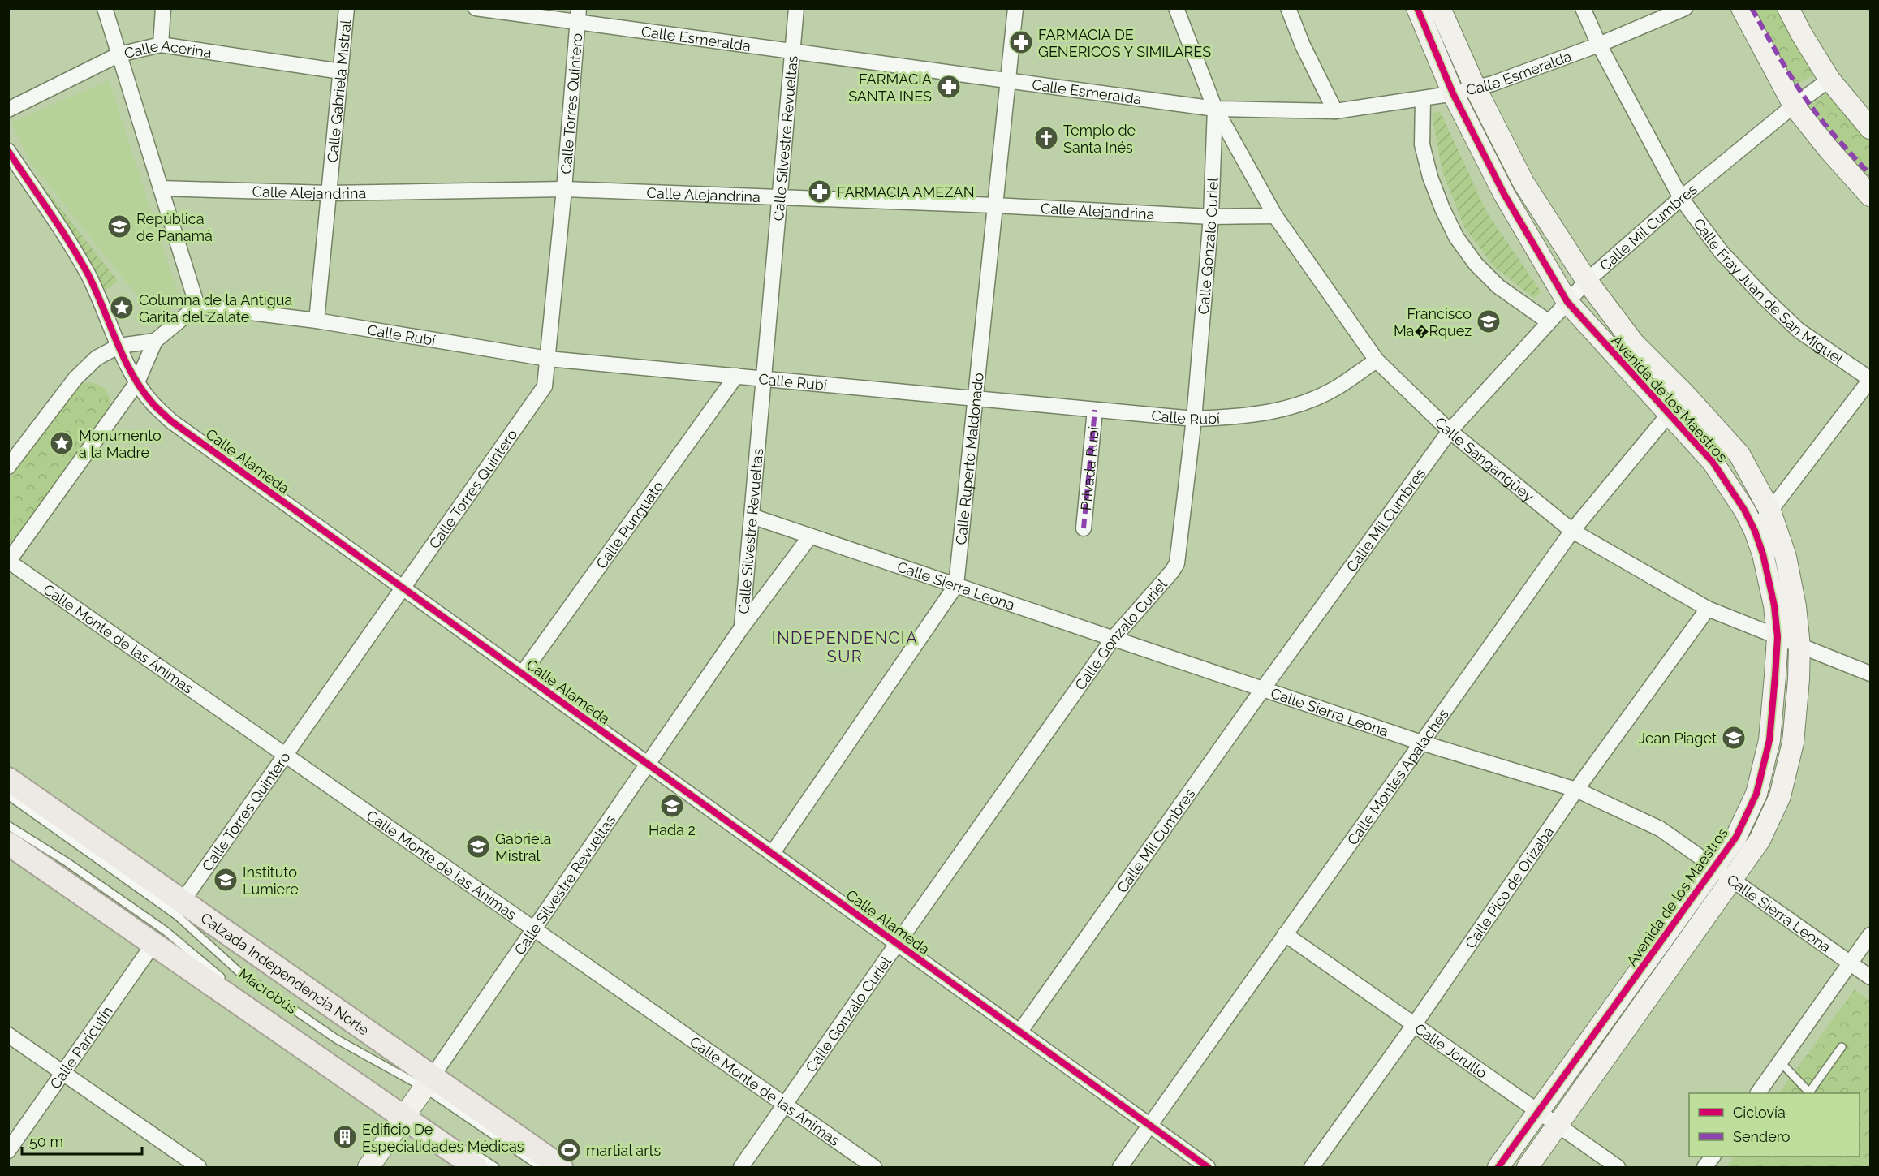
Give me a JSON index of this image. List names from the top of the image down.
{
  "streets": {
    "main road": ["Calzada Independencia Norte"],
    "street": [
      "Calle Esmeralda",
      "Calle Acerina",
      "Calle Gabriela Mistral",
      "Calle Torres Quintero",
      "Calle Silvestre Revueltas",
      "Calle Alejandrina",
      "Calle Mil Cumbres",
      "Calle Gonzalo Curiel",
      "Calle Fray Juan de San Miguel",
      "Calle Rubí",
      "Avenida de los Maestros",
      "Calle Sangangüey",
      "Calle Ruperto Maldonado",
      "Calle Alameda",
      "Privada Rubí",
      "Calle Punguato",
      "Calle Sierra Leona",
      "Calle Monte de las Ánimas",
      "Calle Montes Apalaches",
      "Calle Pico de Orizaba",
      "Calle Paricutín",
      "Calle Jorullo"
    ],
    "lane": ["Macrobús"]
  },
  "crossings": [
    ["Calle Esmeralda", "Calle Torres Quintero"],
    ["Calle Esmeralda", "Calle Silvestre Revueltas"],
    ["Calle Esmeralda", "Calle Gonzalo Curiel"],
    ["Calle Esmeralda", "Calle Fray Juan de San Miguel"],
    ["Calle Esmeralda", "Avenida de los Maestros"],
    ["Calle Esmeralda", "Calle Sangangüey"],
    ["Calle Esmeralda", "Calle Ruperto Maldonado"],
    ["Calle Acerina", "Calle Gabriela Mistral"],
    ["Calle Gabriela Mistral", "Calle Alejandrina"],
    ["Calle Gabriela Mistral", "Calle Rubí"],
    ["Calle Torres Quintero", "Calle Alejandrina"],
    ["Calle Torres Quintero", "Calle Rubí"],
    ["Calle Torres Quintero", "Calle Alameda"],
    ["Calle Torres Quintero", "Calle Monte de las Ánimas"],
    ["Calle Torres Quintero", "Calzada Independencia Norte"],
    ["Calle Silvestre Revueltas", "Calle Alejandrina"],
    ["Calle Silvestre Revueltas", "Calle Rubí"],
    ["Calle Silvestre Revueltas", "Calle Alameda"],
    ["Calle Silvestre Revueltas", "Calle Sierra Leona"],
    ["Calle Silvestre Revueltas", "Calle Monte de las Ánimas"],
    ["Calle Silvestre Revueltas", "Calzada Independencia Norte"],
    ["Calle Silvestre Revueltas", "Macrobús"],
    ["Calle Alejandrina", "Calle Gonzalo Curiel"],
    ["Calle Alejandrina", "Calle Sangangüey"],
    ["Calle Alejandrina", "Calle Ruperto Maldonado"],
    ["Calle Mil Cumbres", "Calle Fray Juan de San Miguel"],
    ["Calle Mil Cumbres", "Avenida de los Maestros"],
    ["Calle Mil Cumbres", "Calle Sangangüey"],
    ["Calle Mil Cumbres", "Calle Alameda"],
    ["Calle Mil Cumbres", "Calle Sierra Leona"],
    ["Calle Gonzalo Curiel", "Calle Rubí"],
    ["Calle Gonzalo Curiel", "Calle Sangangüey"],
    ["Calle Gonzalo Curiel", "Calle Alameda"],
    ["Calle Gonzalo Curiel", "Calle Sierra Leona"],
    ["Calle Gonzalo Curiel", "Calle Monte de las Ánimas"],
    ["Calle Rubí", "Calle Sangangüey"],
    ["Calle Rubí", "Calle Ruperto Maldonado"],
    ["Calle Rubí", "Privada Rubí"],
    ["Calle Rubí", "Calle Punguato"],
    ["Avenida de los Maestros", "Calle Sangangüey"],
    ["Avenida de los Maestros", "Calle Sierra Leona"],
    ["Avenida de los Maestros", "Calle Montes Apalaches"],
    ["Avenida de los Maestros", "Calle Jorullo"],
    ["Calle Sangangüey", "Calle Montes Apalaches"],
    ["Calle Sangangüey", "Calle Pico de Orizaba"],
    ["Calle Ruperto Maldonado", "Calle Alameda"],
    ["Calle Ruperto Maldonado", "Calle Sierra Leona"],
    ["Calle Alameda", "Calle Punguato"],
    ["Calle Alameda", "Calle Montes Apalaches"],
    ["Calle Sierra Leona", "Calle Montes Apalaches"],
    ["Calle Sierra Leona", "Calle Pico de Orizaba"],
    ["Calle Montes Apalaches", "Calle Jorullo"],
    ["Calle Pico de Orizaba", "Calle Jorullo"],
    ["Calzada Independencia Norte", "Macrobús"]
  ],
  "districts": ["INDEPENDENCIA SUR"],
  "places": {
    "pharmacy": ["FARMACIA DE GENERICOS Y SIMILARES", "FARMACIA SANTA INES", "FARMACIA AMEZAN"],
    "church": ["Templo de Santa Inés"],
    "school or university": [
      "República de Panamá",
      "Francisco Ma�Rquez",
      "Jean Piaget",
      "Hada 2",
      "Gabriela Mistral",
      "Instituto Lumiere"
    ],
    "place": ["Columna de la Antigua Garita del Zalate", "Monumento a la Madre"],
    "building": ["Edificio De Especialidades Médicas"],
    "sports": ["martial arts"]
  },
  "legend": ["Ciclovía", "Sendero"],
  "scale_bar": "50 m"
}
